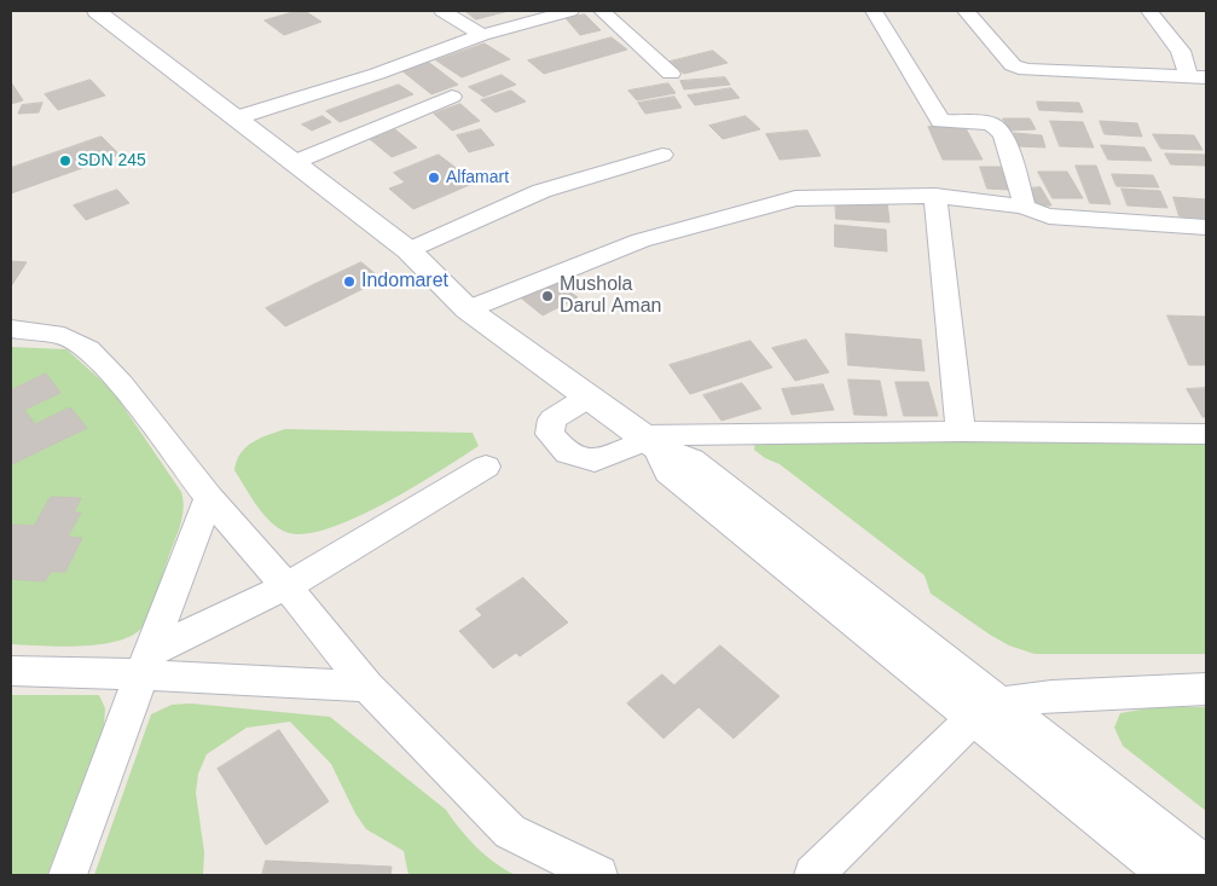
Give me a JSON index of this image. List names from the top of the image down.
{
  "places": [
    "SDN 245",
    "Alfamart",
    "Indomaret",
    "Mushola Darul Aman"
  ]
}
